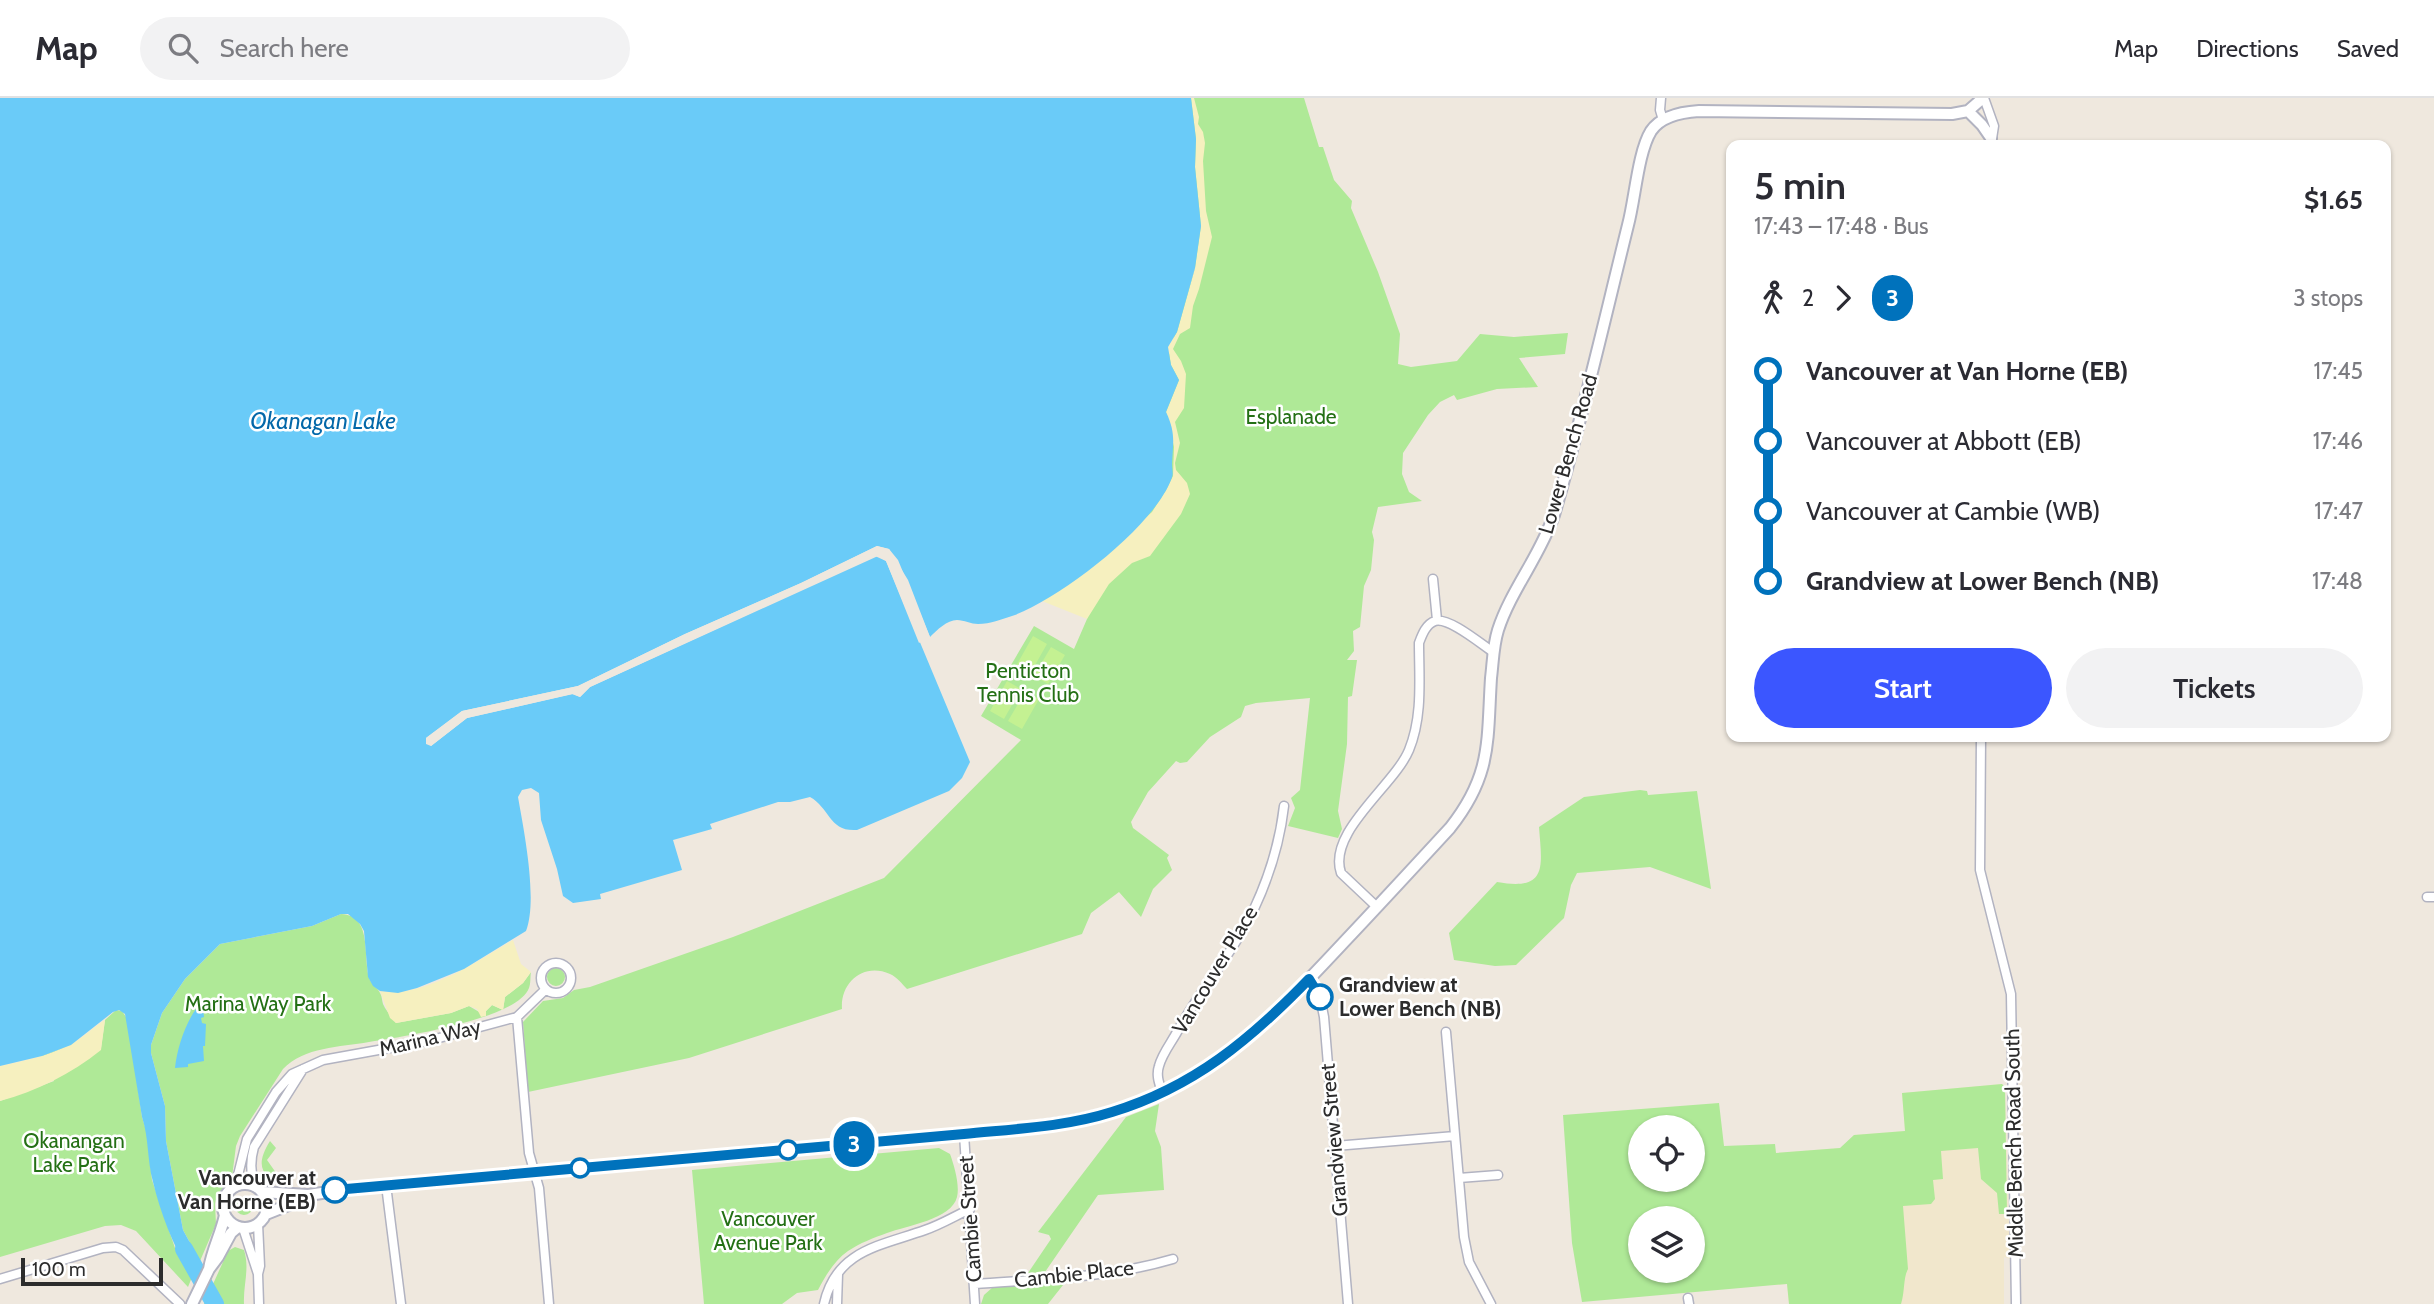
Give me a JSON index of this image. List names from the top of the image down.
{
  "streets": {
    "street": [
      "Lower Bench Road",
      "Vancouver Place",
      "Marina Way",
      "Grandview Street",
      "Middle Bench Road South",
      "Cambie Street",
      "Cambie Place"
    ]
  },
  "crossings": [
    ["Lower Bench Road", "Vancouver Place"],
    ["Lower Bench Road", "Grandview Street"],
    ["Lower Bench Road", "Cambie Street"],
    ["Cambie Street", "Cambie Place"]
  ],
  "water": ["Okanagan Lake"],
  "parks": [
    "Esplanade",
    "Penticton Tennis Club",
    "Marina Way Park",
    "Okanangan Lake Park",
    "Vancouver Avenue Park"
  ],
  "places": ["Grandview at Lower Bench (NB)", "Vancouver at Van Horne (EB)"],
  "lines": ["bus line 3"],
  "scale_bar": "100 m",
  "page": {
    "header": "Map",
    "search": "Search here",
    "nav": ["Map", "Directions", "Saved"],
    "on_map": "3",
    "heading": ["5 min", "17:43 – 17:48 · Bus", "$1.65"],
    "legs": ["2", "3", "3 stops"],
    "list": [
      {
        "name": "Vancouver at Van Horne (EB)",
        "value": "17:45"
      },
      {
        "name": "Vancouver at Abbott (EB)",
        "value": "17:46"
      },
      {
        "name": "Vancouver at Cambie (WB)",
        "value": "17:47"
      },
      {
        "name": "Grandview at Lower Bench (NB)",
        "value": "17:48"
      }
    ],
    "buttons": ["Start", "Tickets"],
    "scale": "100 m"
  }
}
